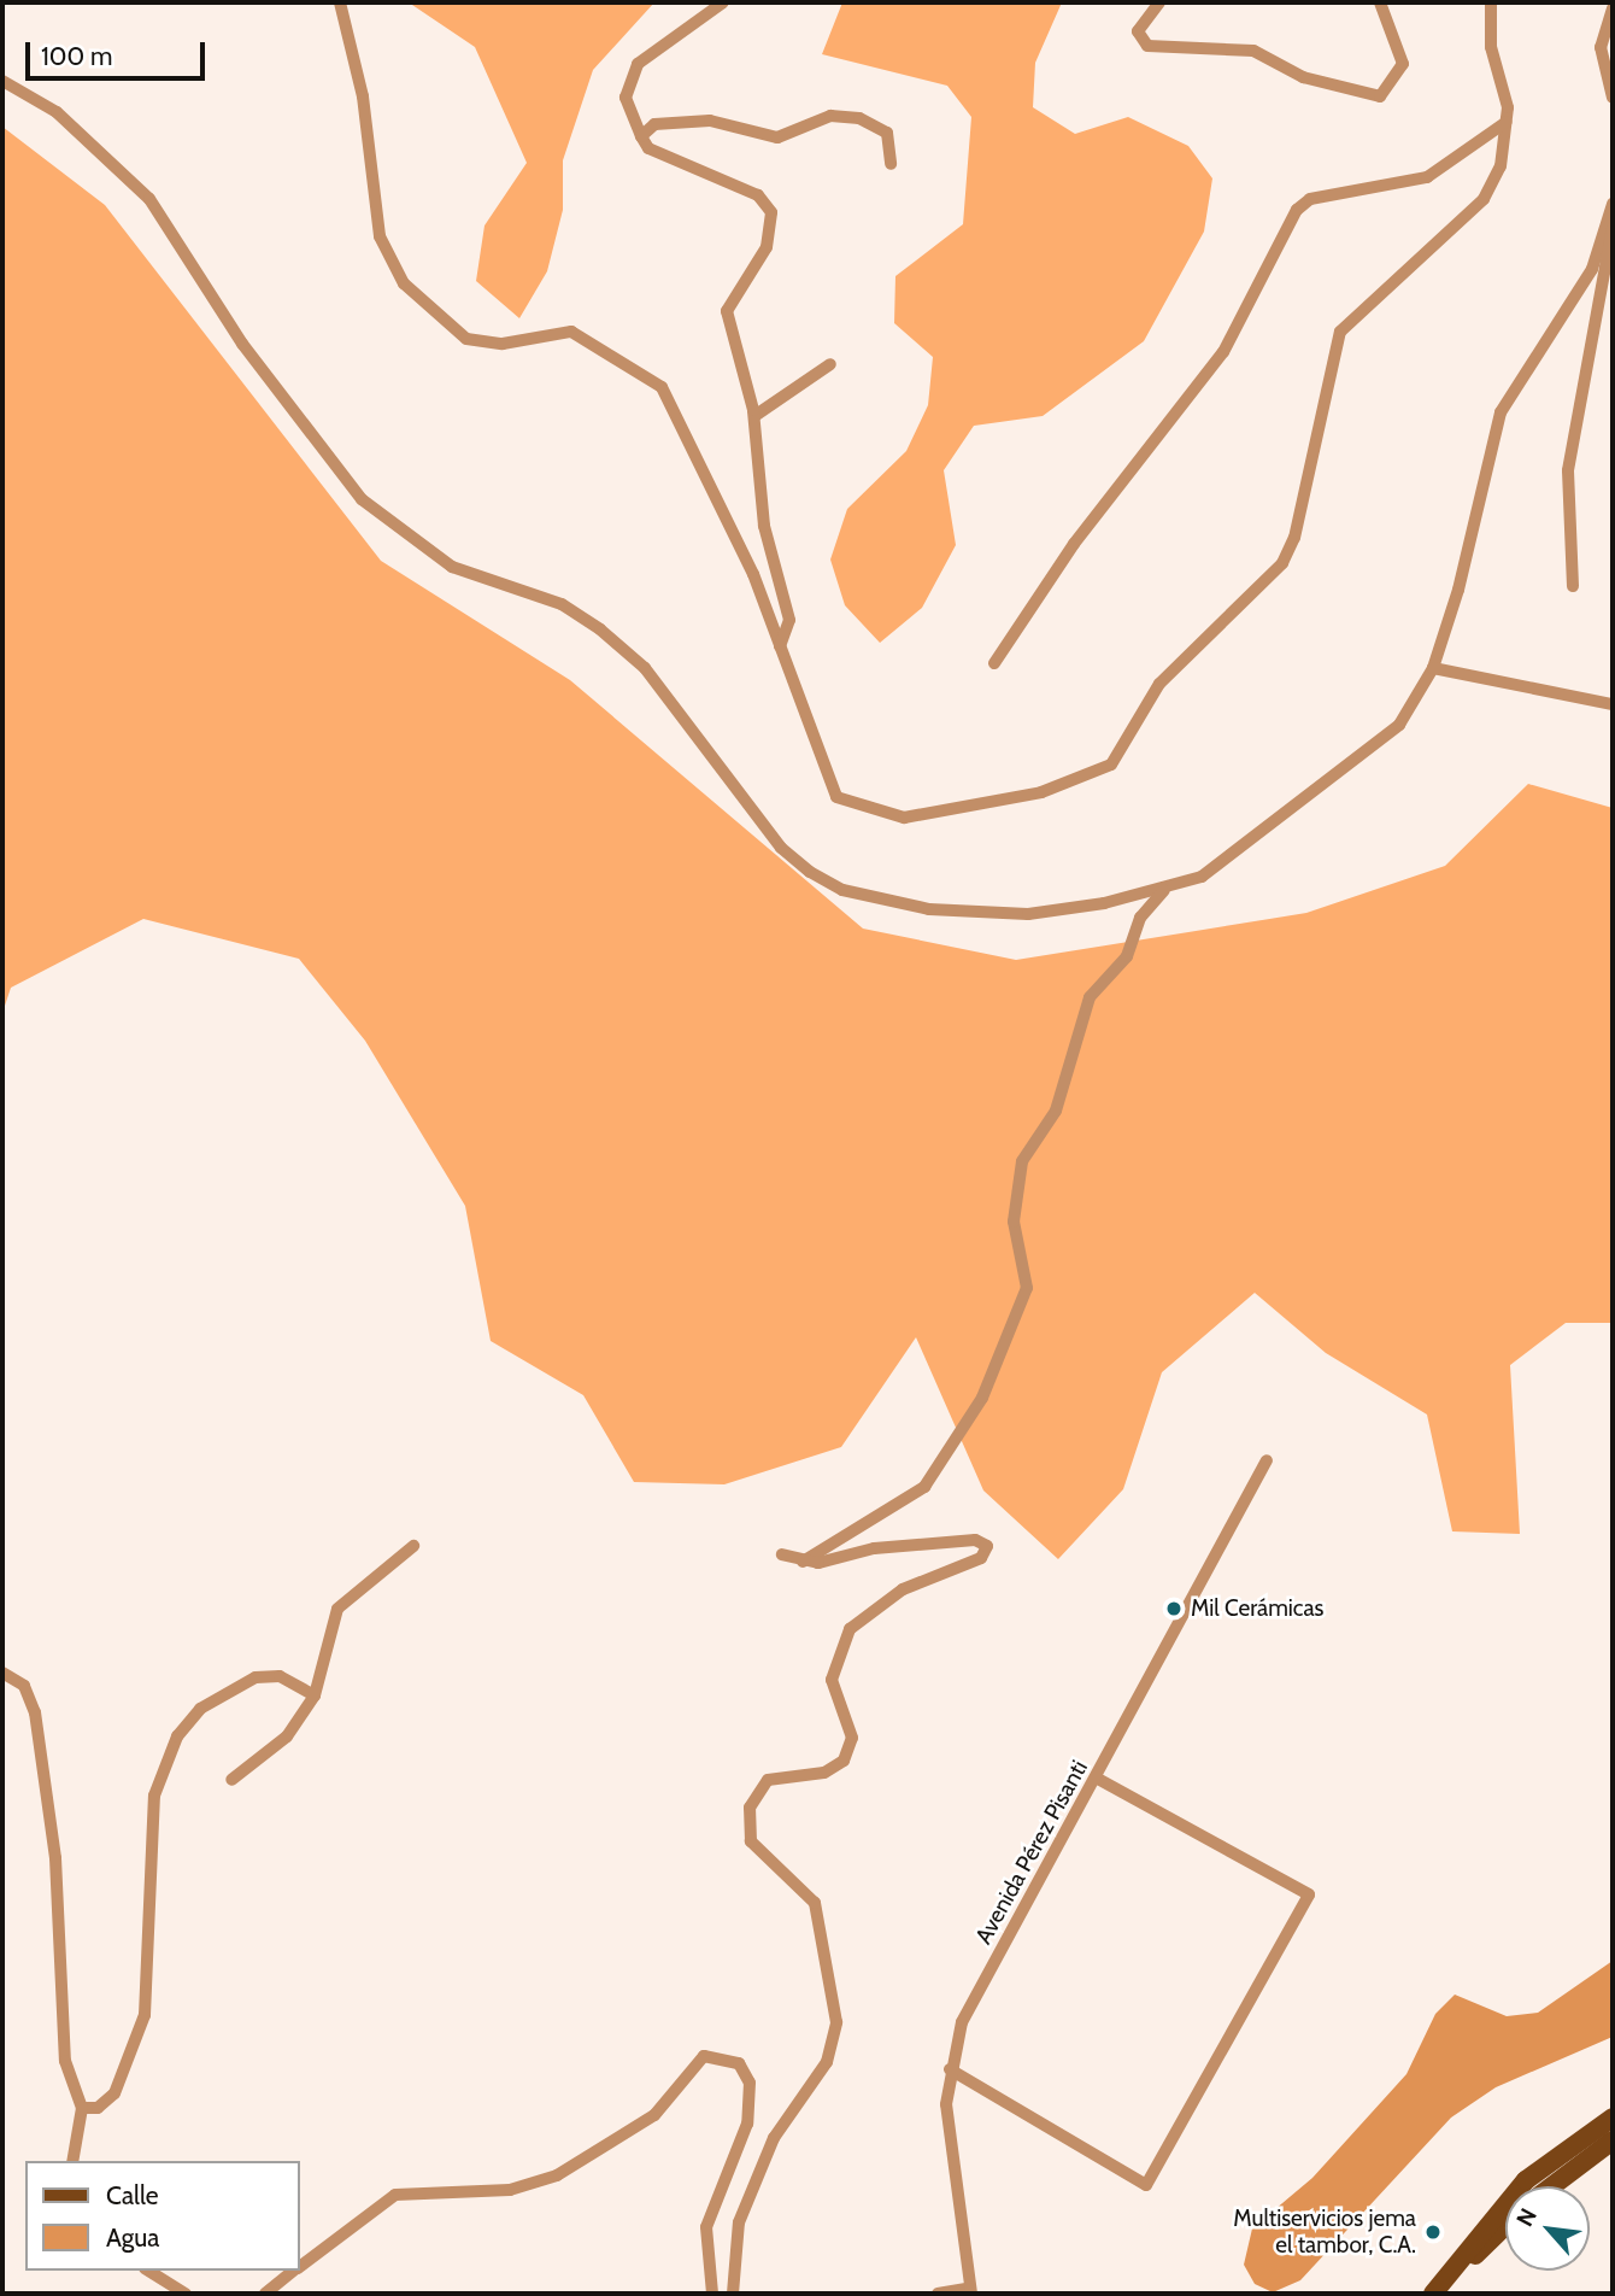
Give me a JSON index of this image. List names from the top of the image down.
{
  "streets": {
    "street": ["Avenida Pérez Pisanti"]
  },
  "places": ["Mil Cerámicas", "Multiservicios jema el tambor, C.A."],
  "legend": ["Calle", "Agua"],
  "scale_bar": "100 m",
  "north": "top left"
}
